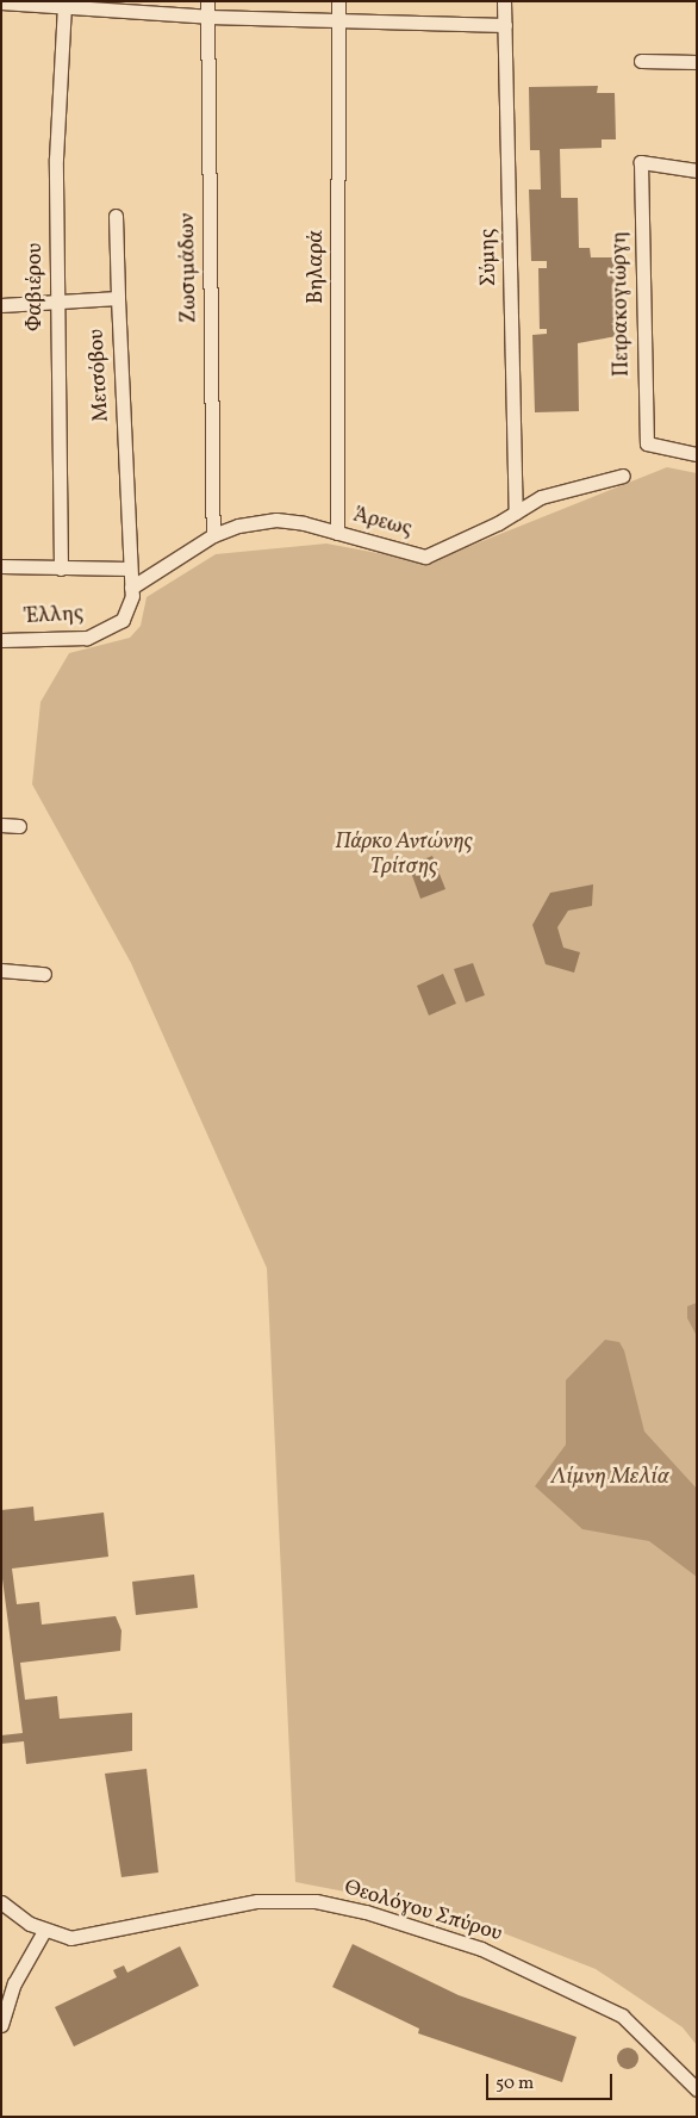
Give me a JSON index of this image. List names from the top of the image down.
{
  "streets": {
    "street": [
      "Σύμης",
      "Βηλαρά",
      "Ζωσιμάδων",
      "Φαβιέρου",
      "Πετρακογιώργη",
      "Μετσόβου",
      "Άρεως",
      "Έλλης",
      "Θεολόγου Σπύρου"
    ]
  },
  "crossings": [
    ["Σύμης", "Άρεως"],
    ["Βηλαρά", "Άρεως"],
    ["Ζωσιμάδων", "Άρεως"],
    ["Φαβιέρου", "Μετσόβου"],
    ["Μετσόβου", "Έλλης"],
    ["Άρεως", "Έλλης"]
  ],
  "water": ["Λίμνη Μελία"],
  "parks": ["Πάρκο Αντώνης Τρίτσης"],
  "scale_bar": "50 m"
}
